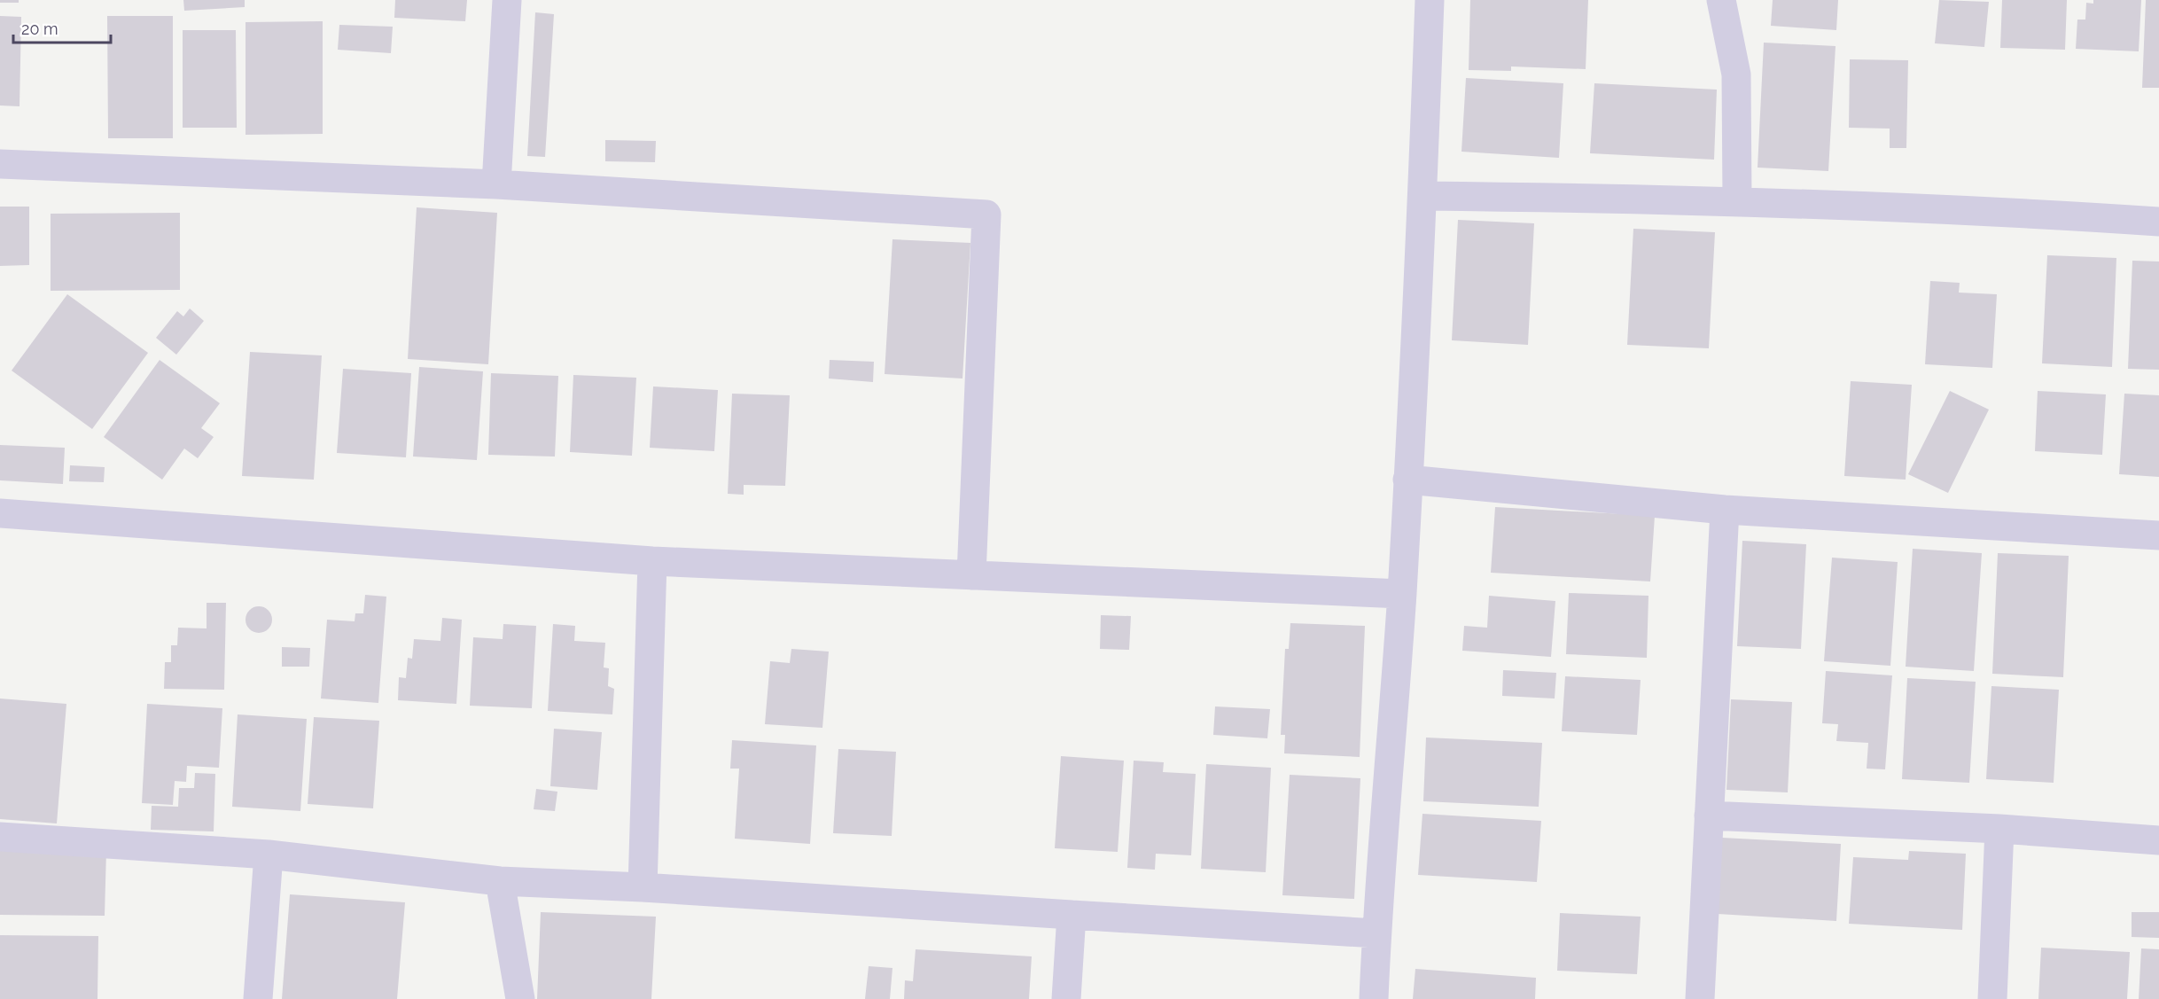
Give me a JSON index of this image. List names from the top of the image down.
{
  "scale_bar": "20 m"
}
